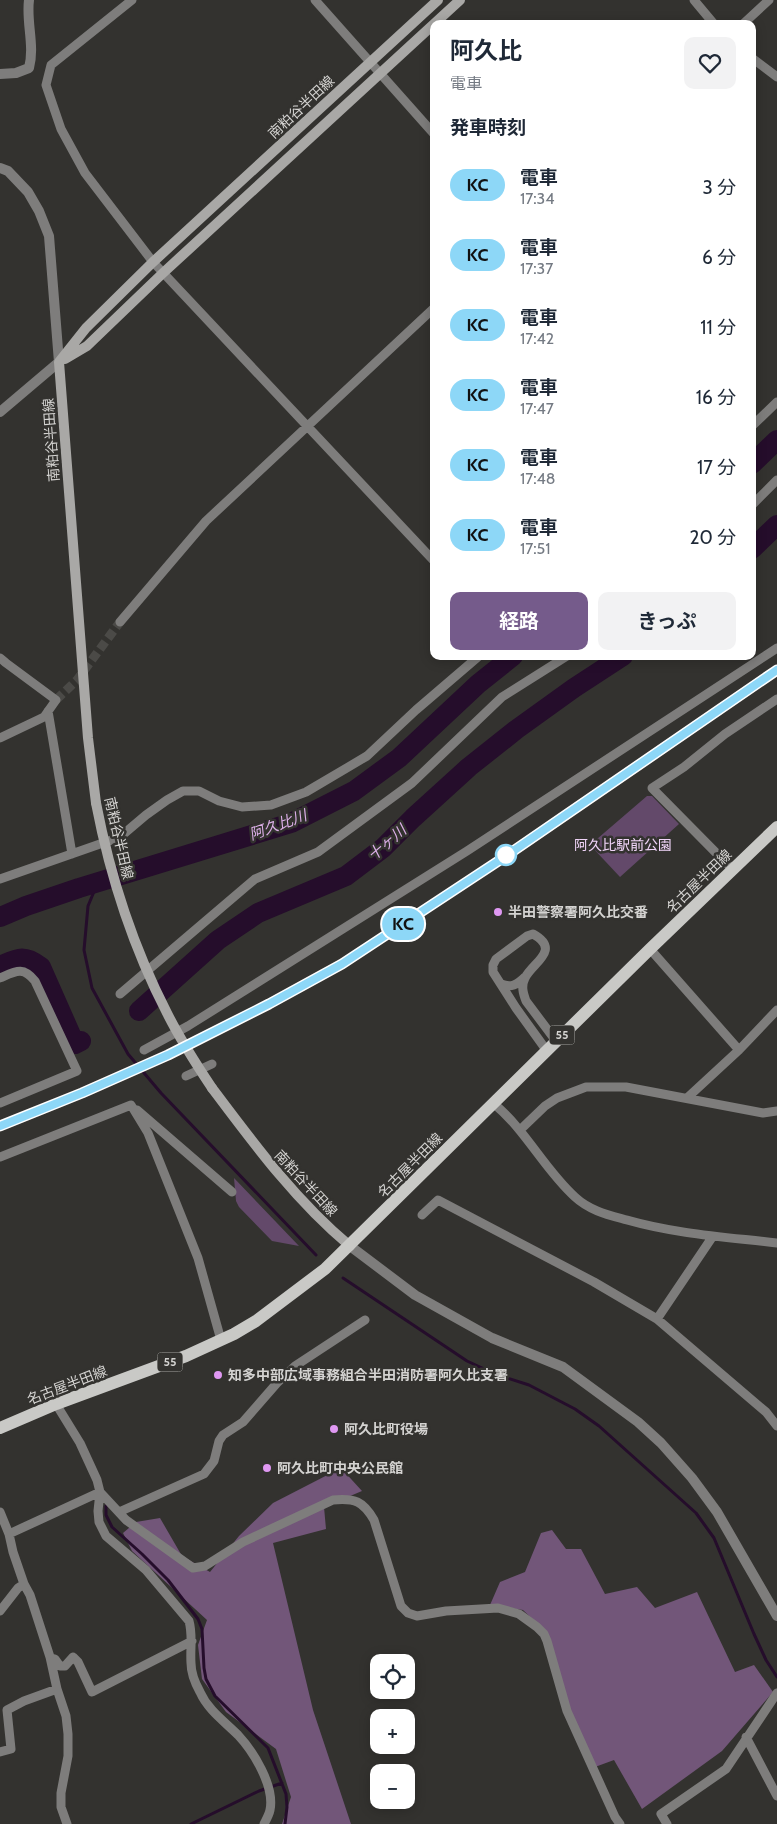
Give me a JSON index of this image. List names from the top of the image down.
{
  "streets": {
    "main road": ["南粕谷半田線", "名古屋半田線", "55"]
  },
  "crossings": [
    ["南粕谷半田線", "名古屋半田線"]
  ],
  "water": ["阿久比川", "十ヶ川"],
  "parks": ["阿久比駅前公園"],
  "places": [
    "半田警察署阿久比交番",
    "知多中部広域事務組合半田消防署阿久比支署",
    "阿久比町役場",
    "阿久比町中央公民館"
  ],
  "page": {
    "on_map": "KC",
    "heading": [
      ["阿久比", "電車"],
      "発車時刻"
    ],
    "list": [
      {
        "mark": "KC",
        "name": "電車",
        "note": "17:34",
        "value": "3 分"
      },
      {
        "mark": "KC",
        "name": "電車",
        "note": "17:37",
        "value": "6 分"
      },
      {
        "mark": "KC",
        "name": "電車",
        "note": "17:42",
        "value": "11 分"
      },
      {
        "mark": "KC",
        "name": "電車",
        "note": "17:47",
        "value": "16 分"
      },
      {
        "mark": "KC",
        "name": "電車",
        "note": "17:48",
        "value": "17 分"
      },
      {
        "mark": "KC",
        "name": "電車",
        "note": "17:51",
        "value": "20 分"
      }
    ],
    "buttons": ["経路", "きっぷ"],
    "map_buttons": ["+", "−"]
  }
}
